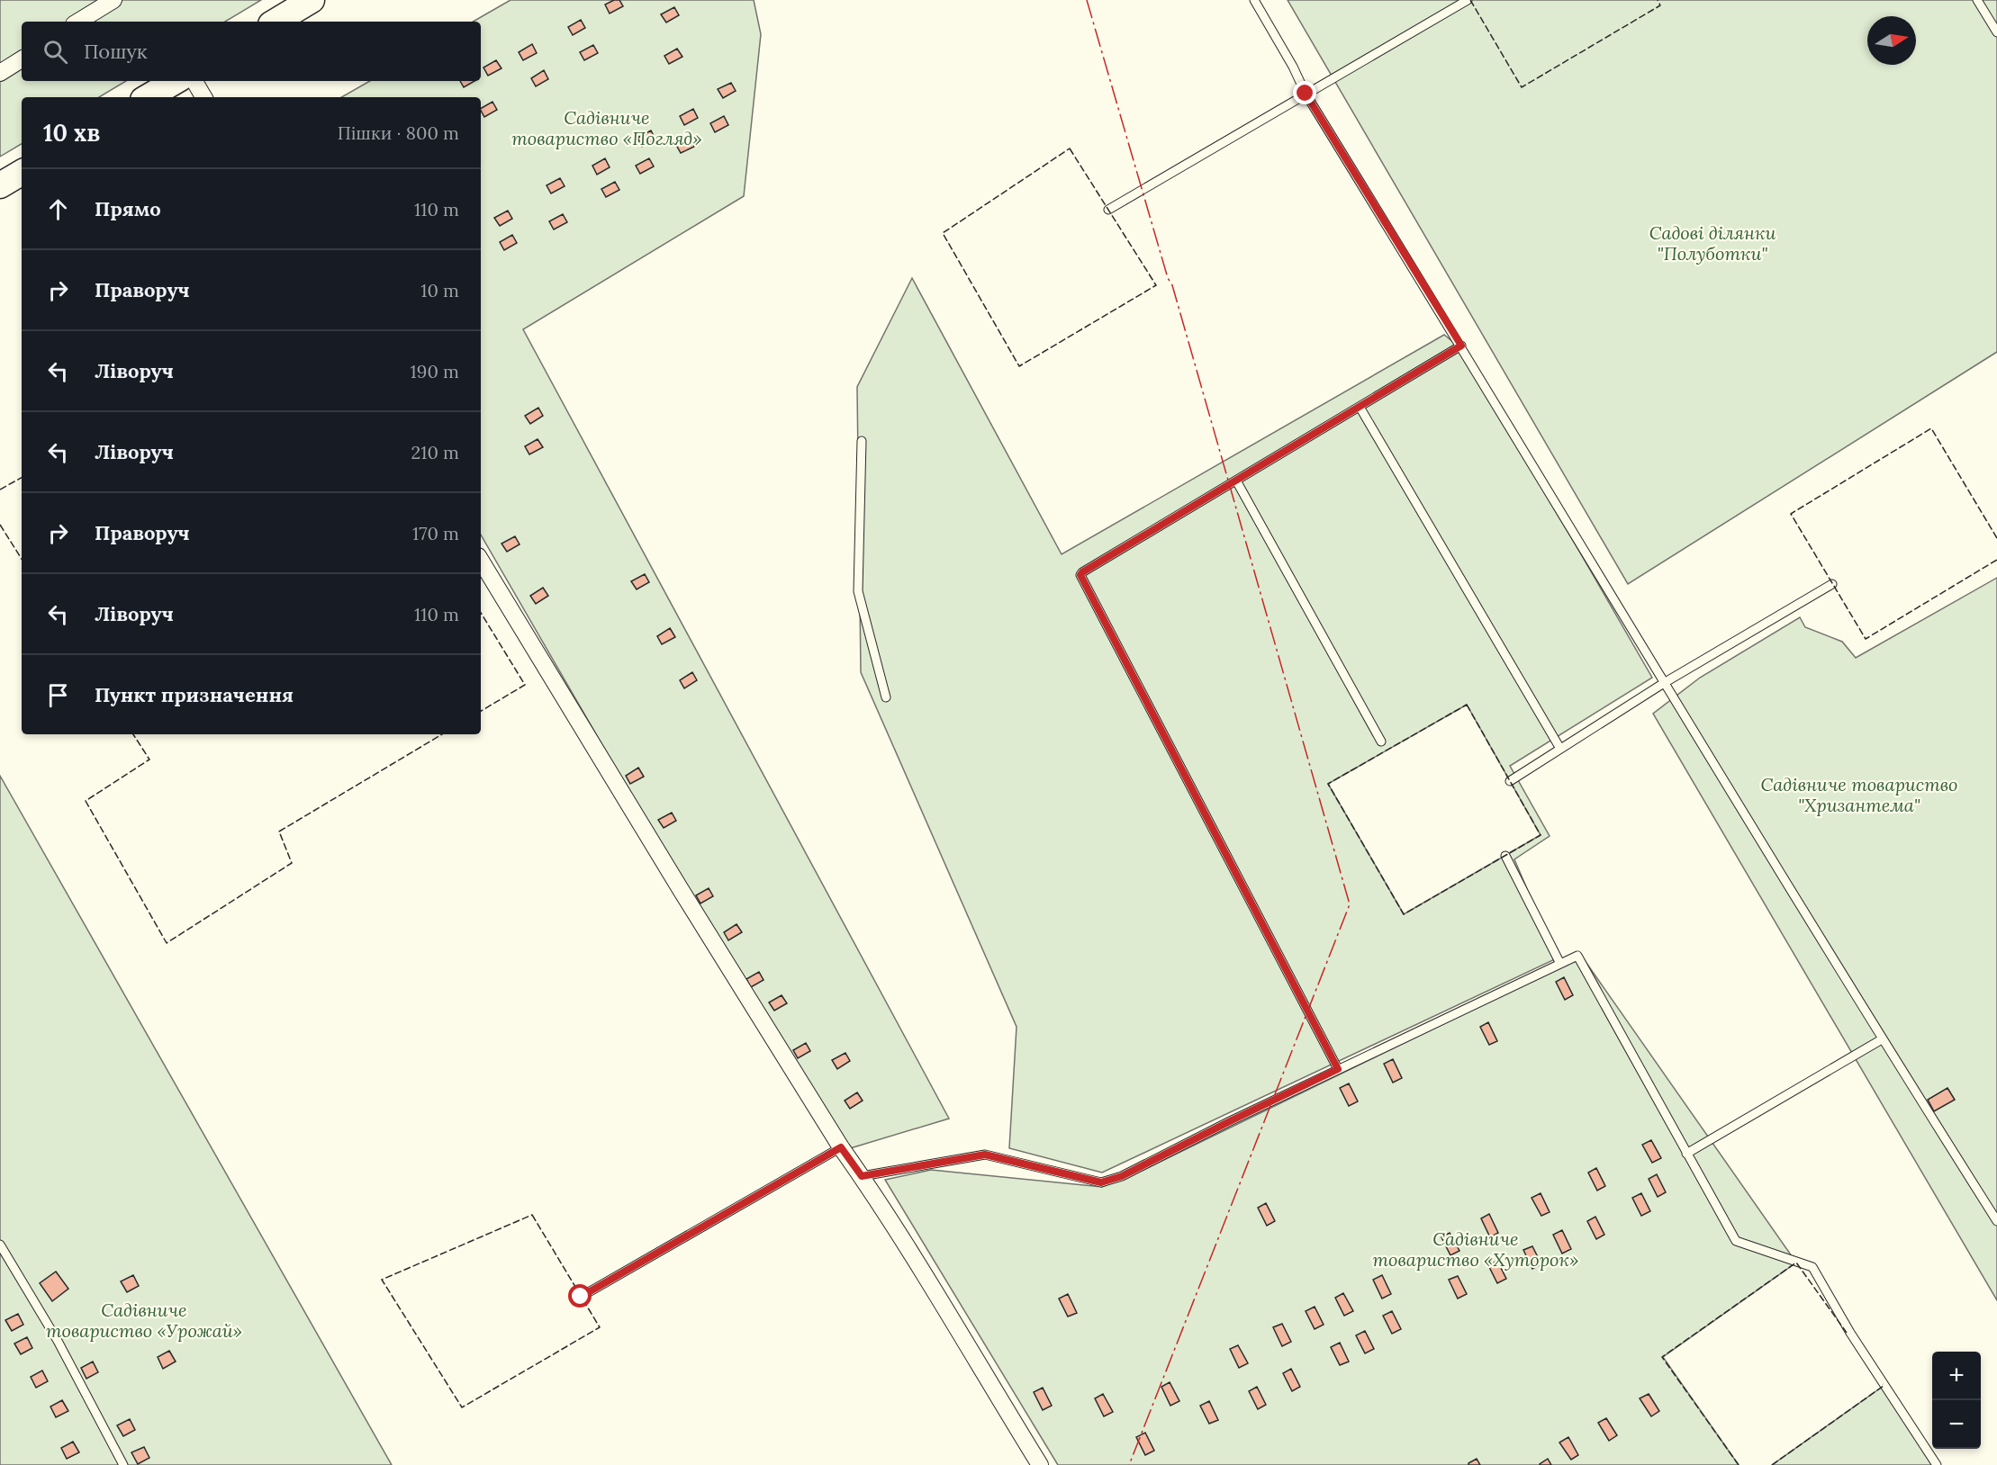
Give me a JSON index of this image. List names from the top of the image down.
{
  "parks": [
    "Садівниче товариство «Погляд»",
    "Садові ділянки \"Полуботки\"",
    "Садівниче товариство \"Хризантема\"",
    "Садівниче товариство «Хуторок»",
    "Садівниче товариство «Урожай»"
  ],
  "north": "right",
  "page": {
    "search": "Пошук",
    "heading": ["10 хв", "Пішки · 800 m"],
    "list": [
      ["Прямо", "110 m"],
      ["Праворуч", "10 m"],
      ["Ліворуч", "190 m"],
      ["Ліворуч", "210 m"],
      ["Праворуч", "170 m"],
      ["Ліворуч", "110 m"],
      "Пункт призначення"
    ],
    "map_buttons": ["+", "−"]
  }
}
